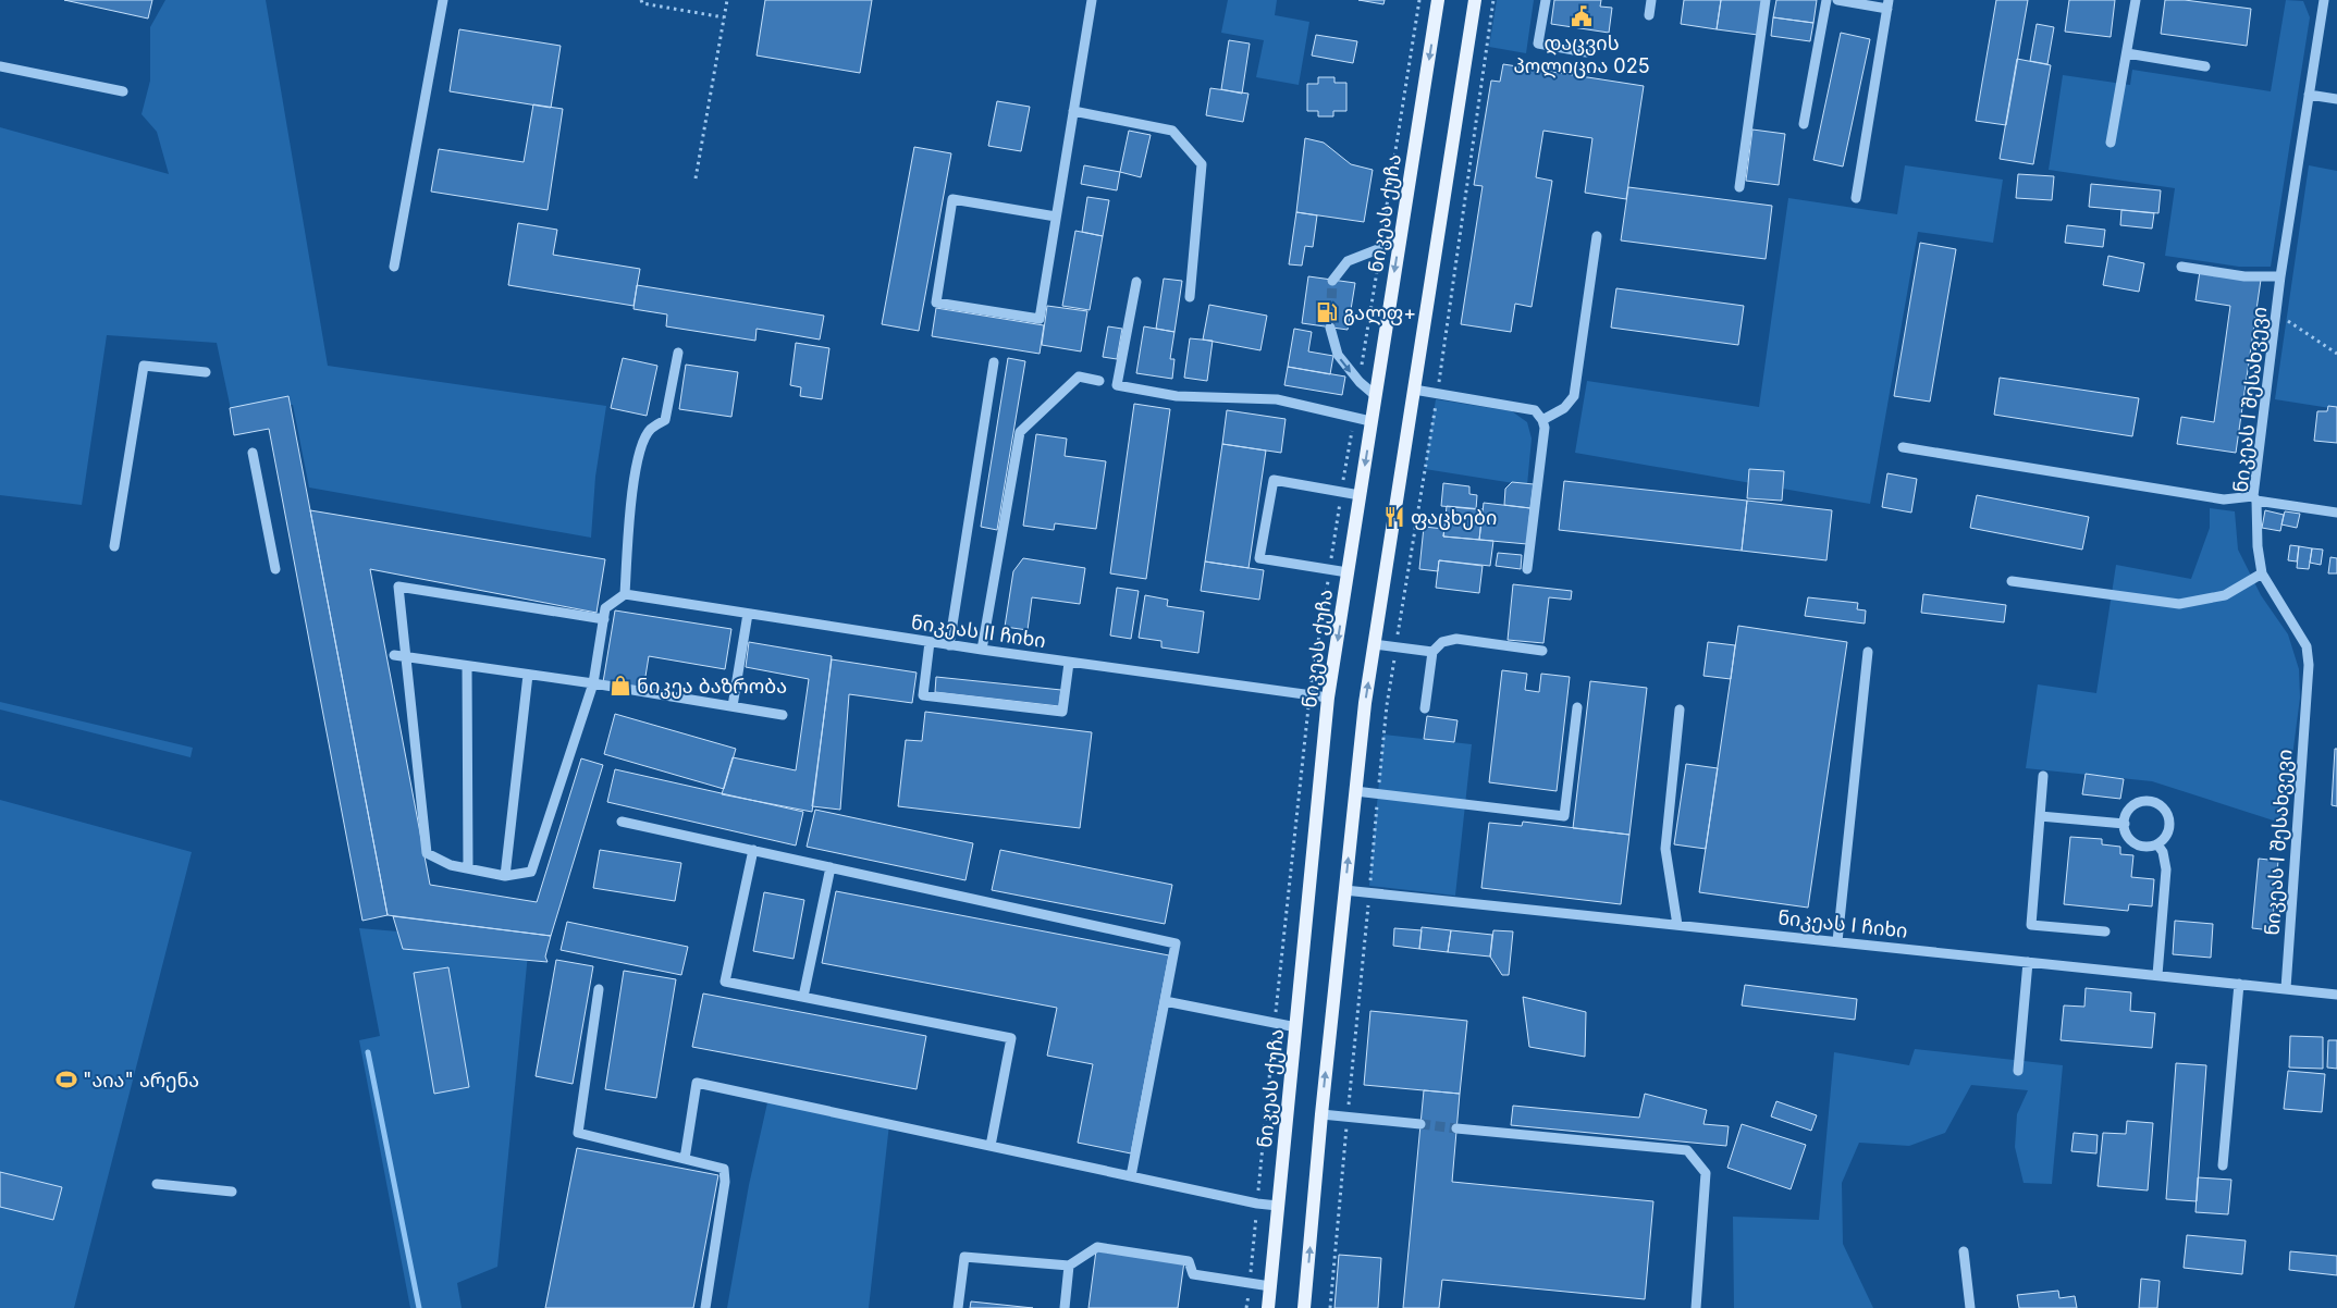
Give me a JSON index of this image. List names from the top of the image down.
{
  "streets": {
    "main road": ["ნიკეას ქუჩა"],
    "street": ["ნიკეას I შესახვევი", "ნიკეას II ჩიხი", "ნიკეას I ჩიხი"]
  },
  "crossings": [
    ["ნიკეას ქუჩა", "ნიკეას II ჩიხი"],
    ["ნიკეას I შესახვევი", "ნიკეას I ჩიხი"]
  ],
  "places": {
    "public building": ["დაცვის პოლიცია 025"],
    "fuel station": ["გალფ+"],
    "restaurant": ["ფაცხები"],
    "shop": ["ნიკეა ბაზრობა"],
    "sports": ["\"აია\" არენა"]
  }
}
